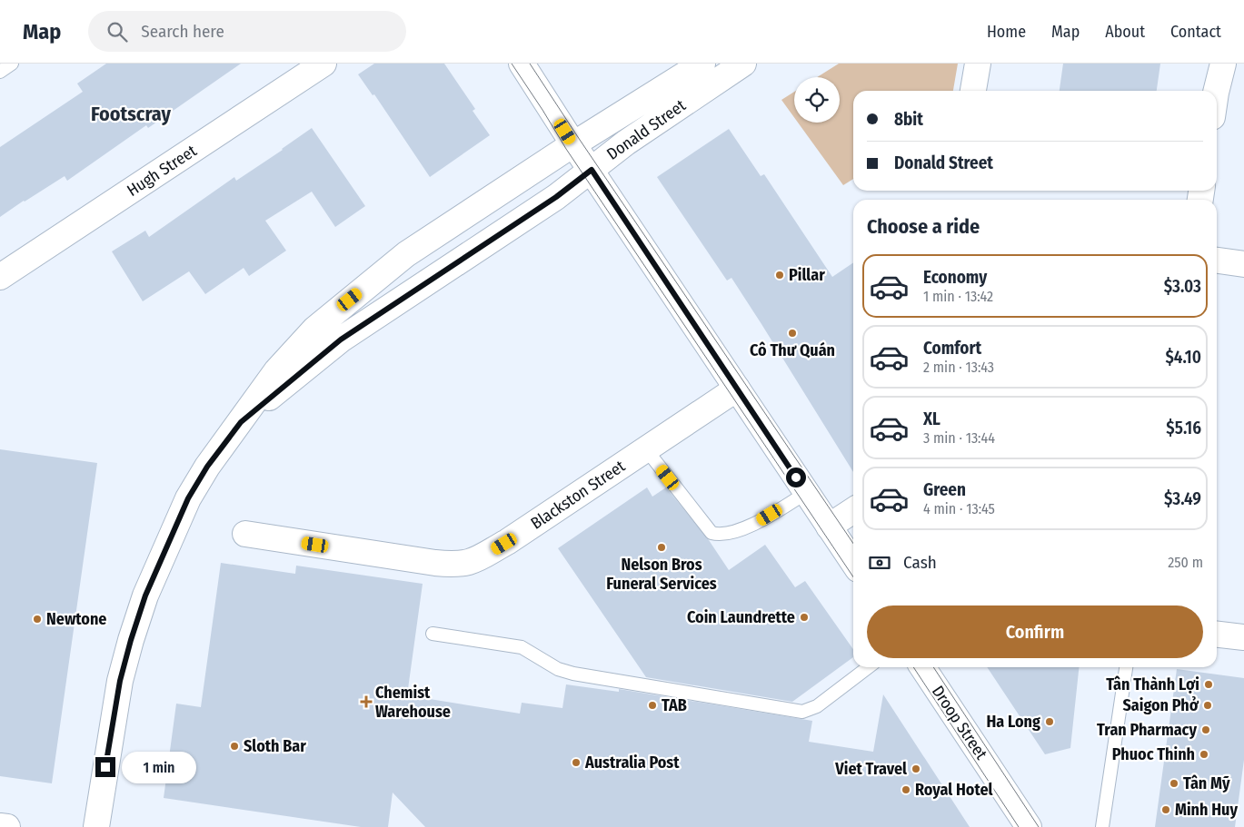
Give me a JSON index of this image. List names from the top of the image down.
{
  "streets": {
    "street": [
      "Donald Street",
      "Hugh Street",
      "Blackston Street",
      "Droop Street"
    ]
  },
  "districts": ["Footscray"],
  "places": {
    "other": [
      "Pillar",
      "Cô Thư Quán",
      "Nelson Bros Funeral Services",
      "Coin Laundrette",
      "Newtone",
      "Tân Thành Lợi",
      "TAB",
      "Saigon Phở",
      "Ha Long",
      "Tran Pharmacy",
      "Sloth Bar",
      "Phuoc Thinh",
      "Australia Post",
      "Viet Travel",
      "Tân Mỹ",
      "Royal Hotel",
      "Minh Huy"
    ],
    "health": ["Chemist Warehouse"]
  },
  "page": {
    "header": "Map",
    "search": "Search here",
    "nav": [
      "Home",
      "Map",
      "About",
      "Contact"
    ],
    "banner": ["8bit", "Donald Street"],
    "heading": "Choose a ride",
    "list": [
      {
        "name": "Economy",
        "note": "1 min · 13:42",
        "value": "$3.03"
      },
      {
        "name": "Comfort",
        "note": "2 min · 13:43",
        "value": "$4.10"
      },
      {
        "name": "XL",
        "note": "3 min · 13:44",
        "value": "$5.16"
      },
      {
        "name": "Green",
        "note": "4 min · 13:45",
        "value": "$3.49"
      }
    ],
    "pay": ["Cash", "250 m"],
    "buttons": "Confirm",
    "bubble": "1 min"
  }
}
